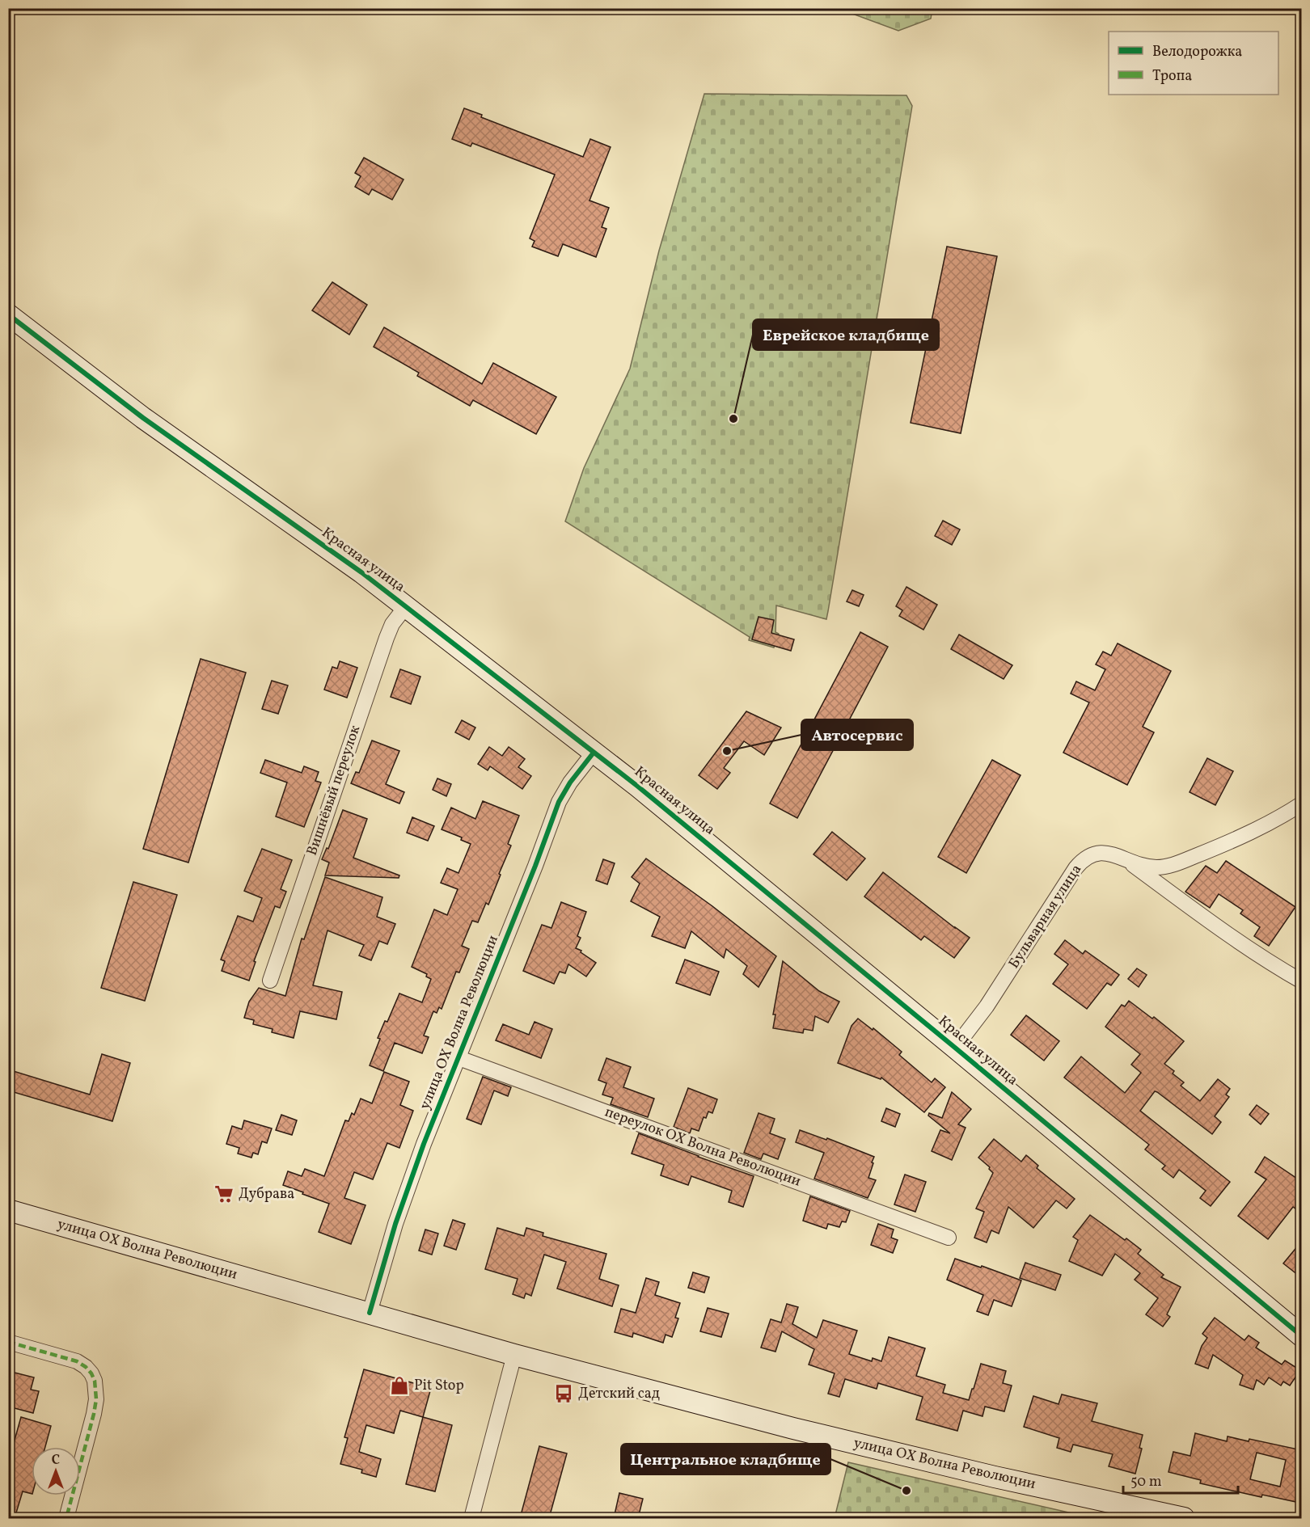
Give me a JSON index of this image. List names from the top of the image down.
{
  "streets": {
    "street": [
      "Красная улица",
      "Вишнёвый переулок",
      "Бульварная улица",
      "улица ОХ Волна Революции",
      "переулок ОХ Волна Революции"
    ]
  },
  "crossings": [
    ["Красная улица", "Вишнёвый переулок"],
    ["Красная улица", "Бульварная улица"],
    ["Красная улица", "улица ОХ Волна Революции"],
    ["улица ОХ Волна Революции", "переулок ОХ Волна Революции"]
  ],
  "places": {
    "other": ["Еврейское кладбище", "Автосервис", "Центральное кладбище"],
    "supermarket": ["Дубрава"],
    "shop": ["Pit Stop"],
    "bus stop": ["Детский сад"]
  },
  "legend": ["Велодорожка", "Тропа"],
  "scale_bar": "50 m",
  "north": "top"
}
